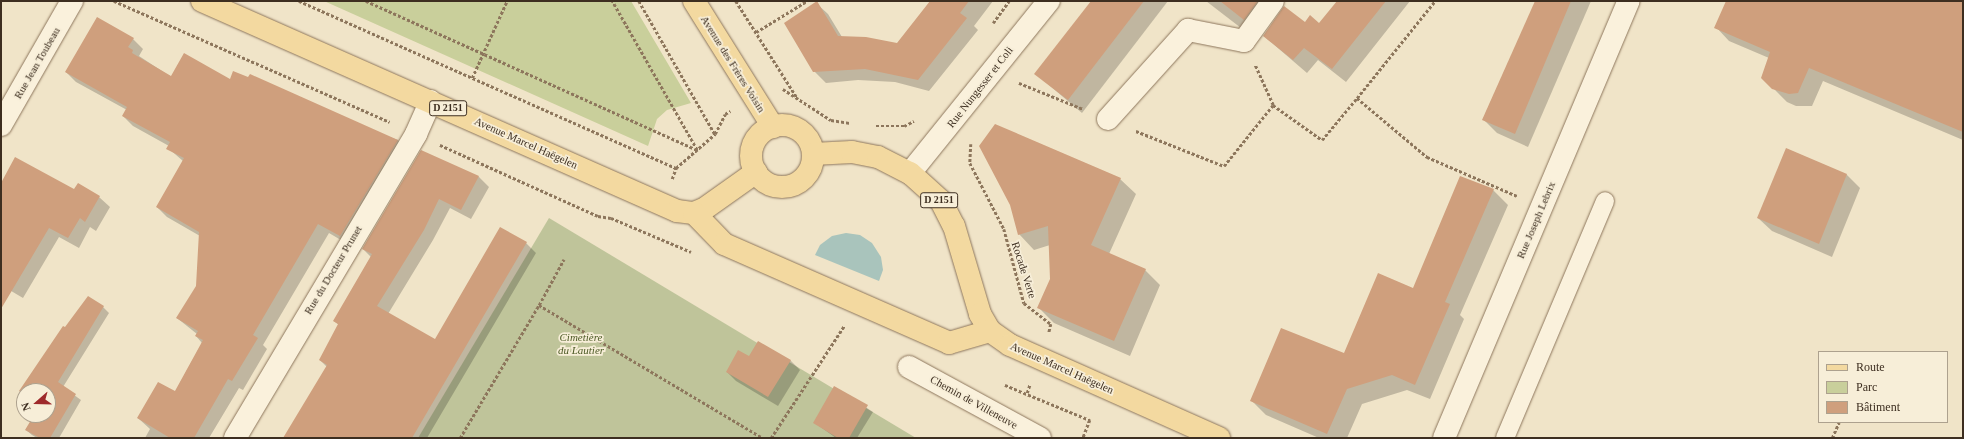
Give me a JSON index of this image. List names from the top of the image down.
{
  "streets": {
    "main road": ["Avenue des Frères Voisin", "D 2151", "Avenue Marcel Haëgelen"],
    "street": [
      "Rue Jean Toubeau",
      "Rue Nungesser et Coli",
      "Rue Joseph Lebrix",
      "Rue du Docteur Prunet",
      "Chemin de Villeneuve"
    ],
    "path": ["Rocade Verte"]
  },
  "crossings": [
    ["Avenue des Frères Voisin", "Avenue Marcel Haëgelen"],
    ["Rue Nungesser et Coli", "Avenue Marcel Haëgelen"],
    ["Avenue Marcel Haëgelen", "Rue du Docteur Prunet"],
    ["Avenue Marcel Haëgelen", "Rocade Verte"]
  ],
  "parks": ["Cimetière du Lautier"],
  "legend": ["Route", "Parc", "Bâtiment"],
  "north": "left"
}
